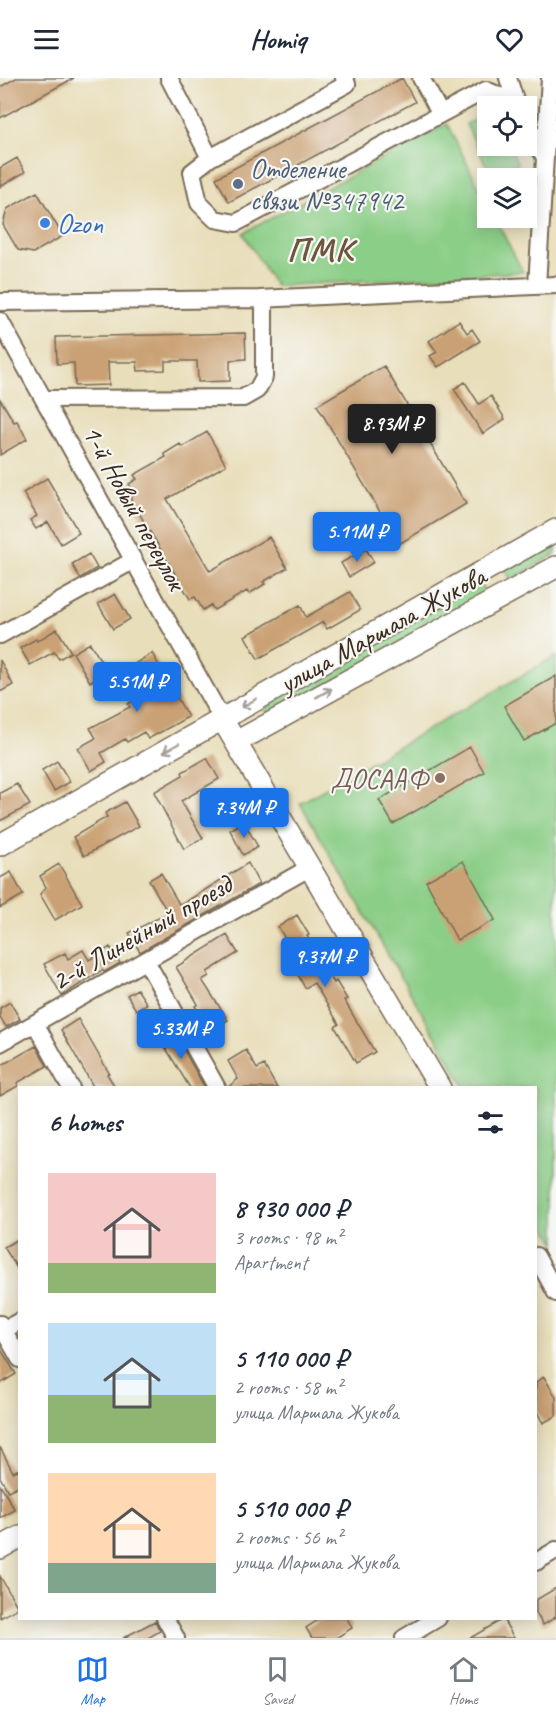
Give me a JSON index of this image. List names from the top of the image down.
{
  "streets": {
    "main road": ["улица Маршала Жукова"],
    "street": ["1-й Новый переулок", "2-й Линейный проезд"]
  },
  "crossings": [
    ["1-й Новый переулок", "улица Маршала Жукова"]
  ],
  "districts": ["ПМК"],
  "places": ["Отделение связи №347942", "Ozon", "ДОСААФ"],
  "page": {
    "header": "Homiq",
    "price": [
      "8.93M ₽",
      "5.11M ₽",
      "5.51M ₽",
      "7.34M ₽",
      "9.37M ₽",
      "5.33M ₽"
    ],
    "heading": "6 homes",
    "list": [
      {
        "name": "8 930 000 ₽",
        "note": "3 rooms · 98 m² · Apartment"
      },
      {
        "name": "5 110 000 ₽",
        "note": "2 rooms · 58 m² · улица Маршала Жукова"
      },
      {
        "name": "5 510 000 ₽",
        "note": "2 rooms · 56 m² · улица Маршала Жукова"
      }
    ],
    "tabs": ["Map", "Saved", "Home"]
  }
}
